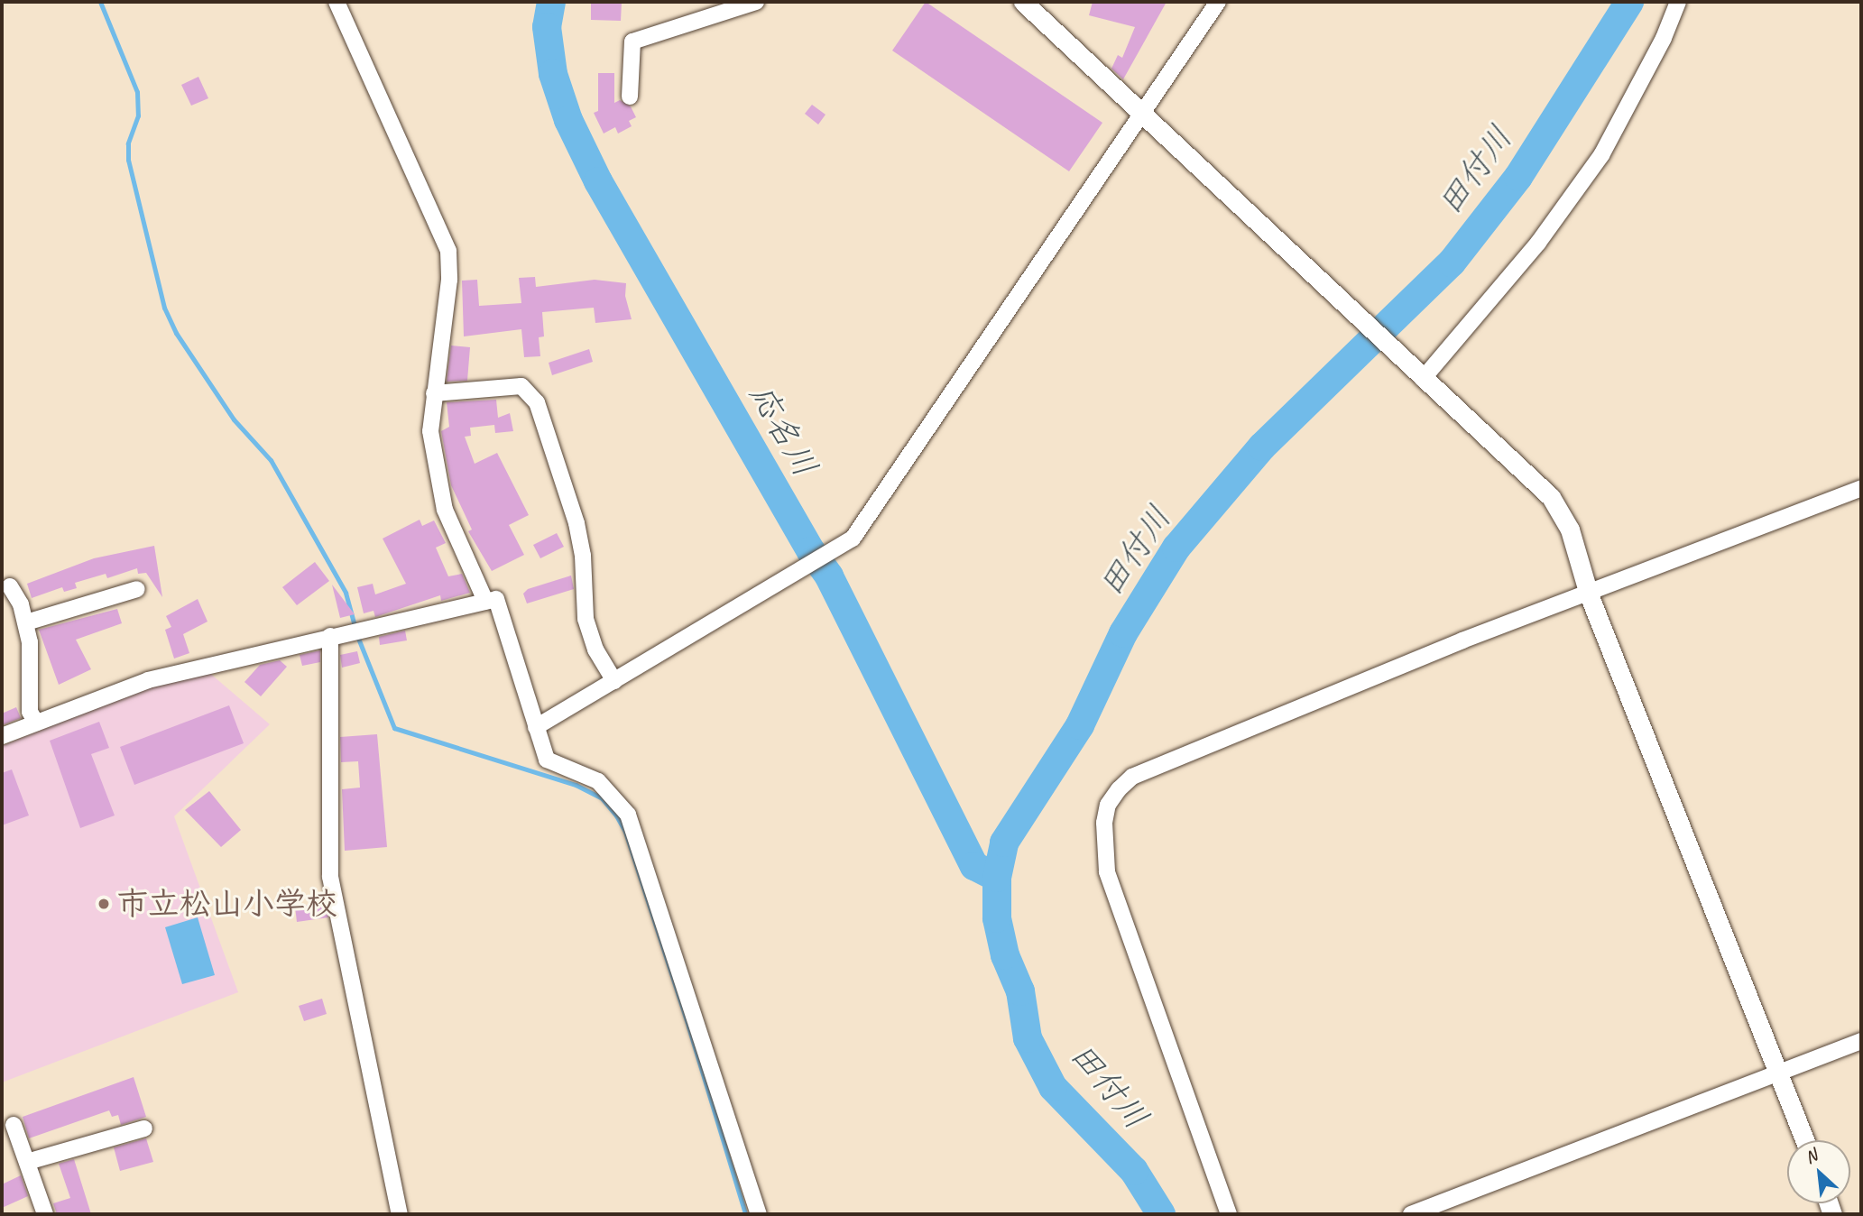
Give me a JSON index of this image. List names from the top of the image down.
{
  "water": ["田付川", "応名川"],
  "places": ["市立松山小学校"],
  "north": "top left"
}
